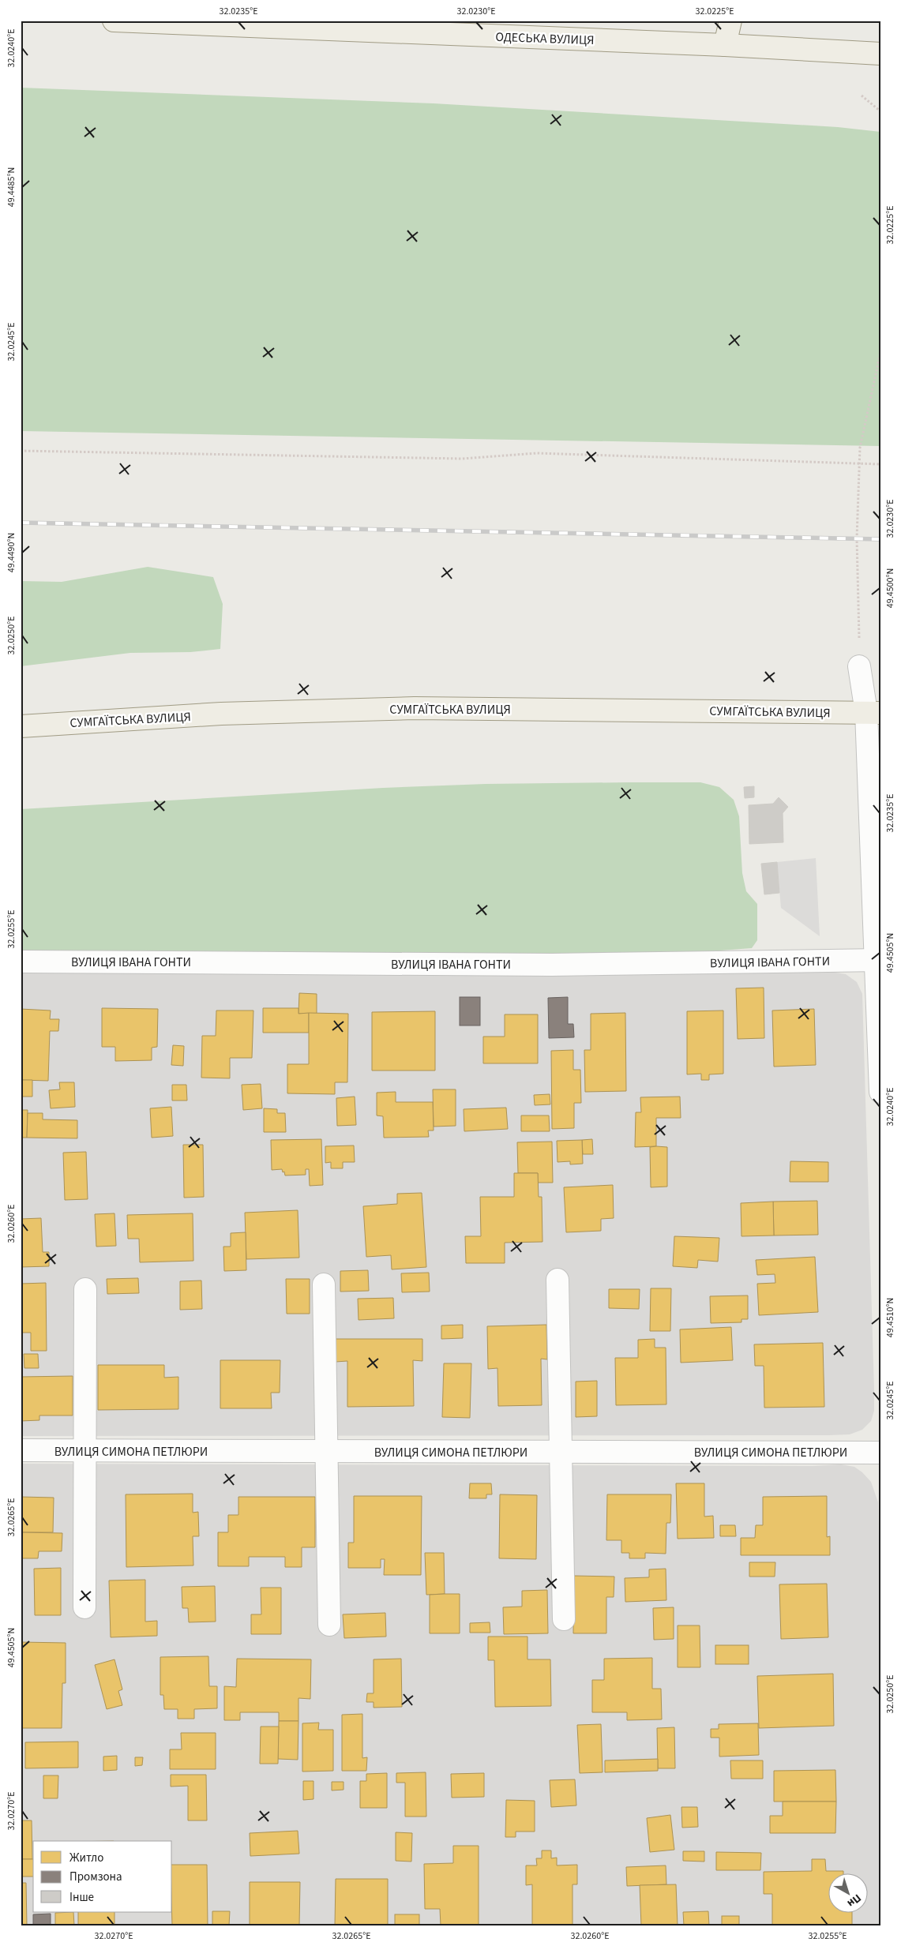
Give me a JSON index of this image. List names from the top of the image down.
{
  "streets": {
    "main road": ["ОДЕСЬКА ВУЛИЦЯ", "СУМГАЇТСЬКА ВУЛИЦЯ"],
    "street": ["ВУЛИЦЯ ІВАНА ГОНТИ", "ВУЛИЦЯ СИМОНА ПЕТЛЮРИ"]
  },
  "legend": ["Житло", "Промзона", "Інше"],
  "north": "bottom right",
  "coordinates": [
    "32.0235°E",
    "32.0230°E",
    "32.0225°E",
    "32.0240°E",
    "49.4485°N",
    "32.0245°E",
    "49.4490°N",
    "49.4500°N",
    "32.0250°E",
    "32.0255°E",
    "49.4505°N",
    "32.0260°E",
    "49.4510°N",
    "32.0265°E",
    "32.0270°E"
  ]
}
